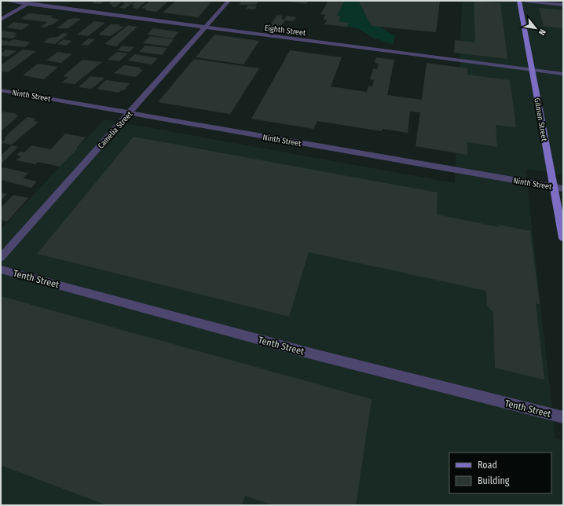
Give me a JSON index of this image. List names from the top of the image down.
{
  "streets": {
    "main road": ["Gilman Street"],
    "street": [
      "Eighth Street",
      "Ninth Street",
      "Camelia Street",
      "Tenth Street"
    ]
  },
  "crossings": [
    ["Eighth Street", "Gilman Street"],
    ["Eighth Street", "Camelia Street"],
    ["Ninth Street", "Gilman Street"],
    ["Ninth Street", "Camelia Street"]
  ],
  "legend": ["Road", "Building"],
  "north": "bottom right"
}
